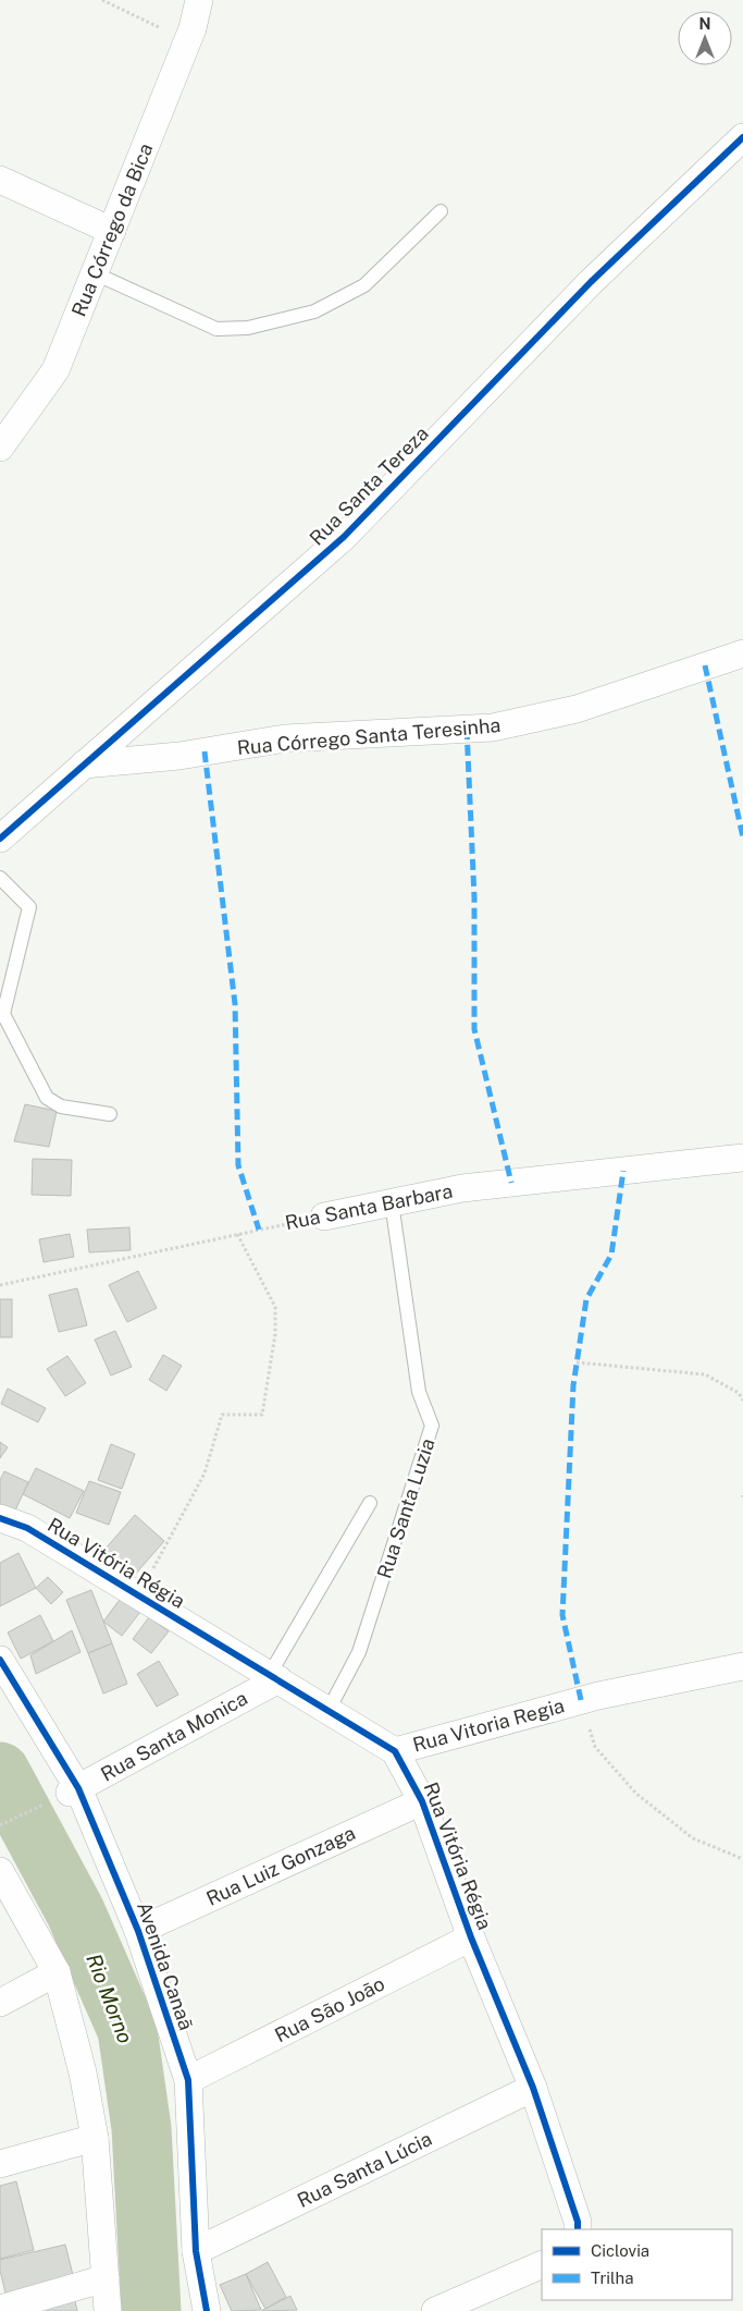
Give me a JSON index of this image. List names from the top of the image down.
{
  "streets": {
    "street": [
      "Rua Córrego da Bica",
      "Rua Santa Tereza",
      "Rua Córrego Santa Teresinha",
      "Rua Santa Barbara",
      "Rua Vitória Régia",
      "Rua Vitoria Regia",
      "Rua Santa Monica",
      "Rua Luiz Gonzaga",
      "Avenida Canaã",
      "Rua São João",
      "Rua Santa Lúcia"
    ],
    "lane": ["Rua Santa Luzia"]
  },
  "crossings": [
    ["Rua Santa Tereza", "Rua Córrego Santa Teresinha"],
    ["Rua Santa Barbara", "Rua Santa Luzia"],
    ["Rua Santa Luzia", "Rua Vitória Régia"],
    ["Rua Vitória Régia", "Rua Vitoria Regia"],
    ["Rua Vitória Régia", "Rua Santa Monica"],
    ["Rua Vitória Régia", "Rua Luiz Gonzaga"],
    ["Rua Vitória Régia", "Rua São João"],
    ["Rua Vitória Régia", "Rua Santa Lúcia"],
    ["Rua Santa Monica", "Avenida Canaã"],
    ["Rua Luiz Gonzaga", "Avenida Canaã"],
    ["Avenida Canaã", "Rua São João"],
    ["Avenida Canaã", "Rua Santa Lúcia"]
  ],
  "water": ["Rio Morno"],
  "legend": ["Ciclovia", "Trilha"],
  "north": "top"
}
